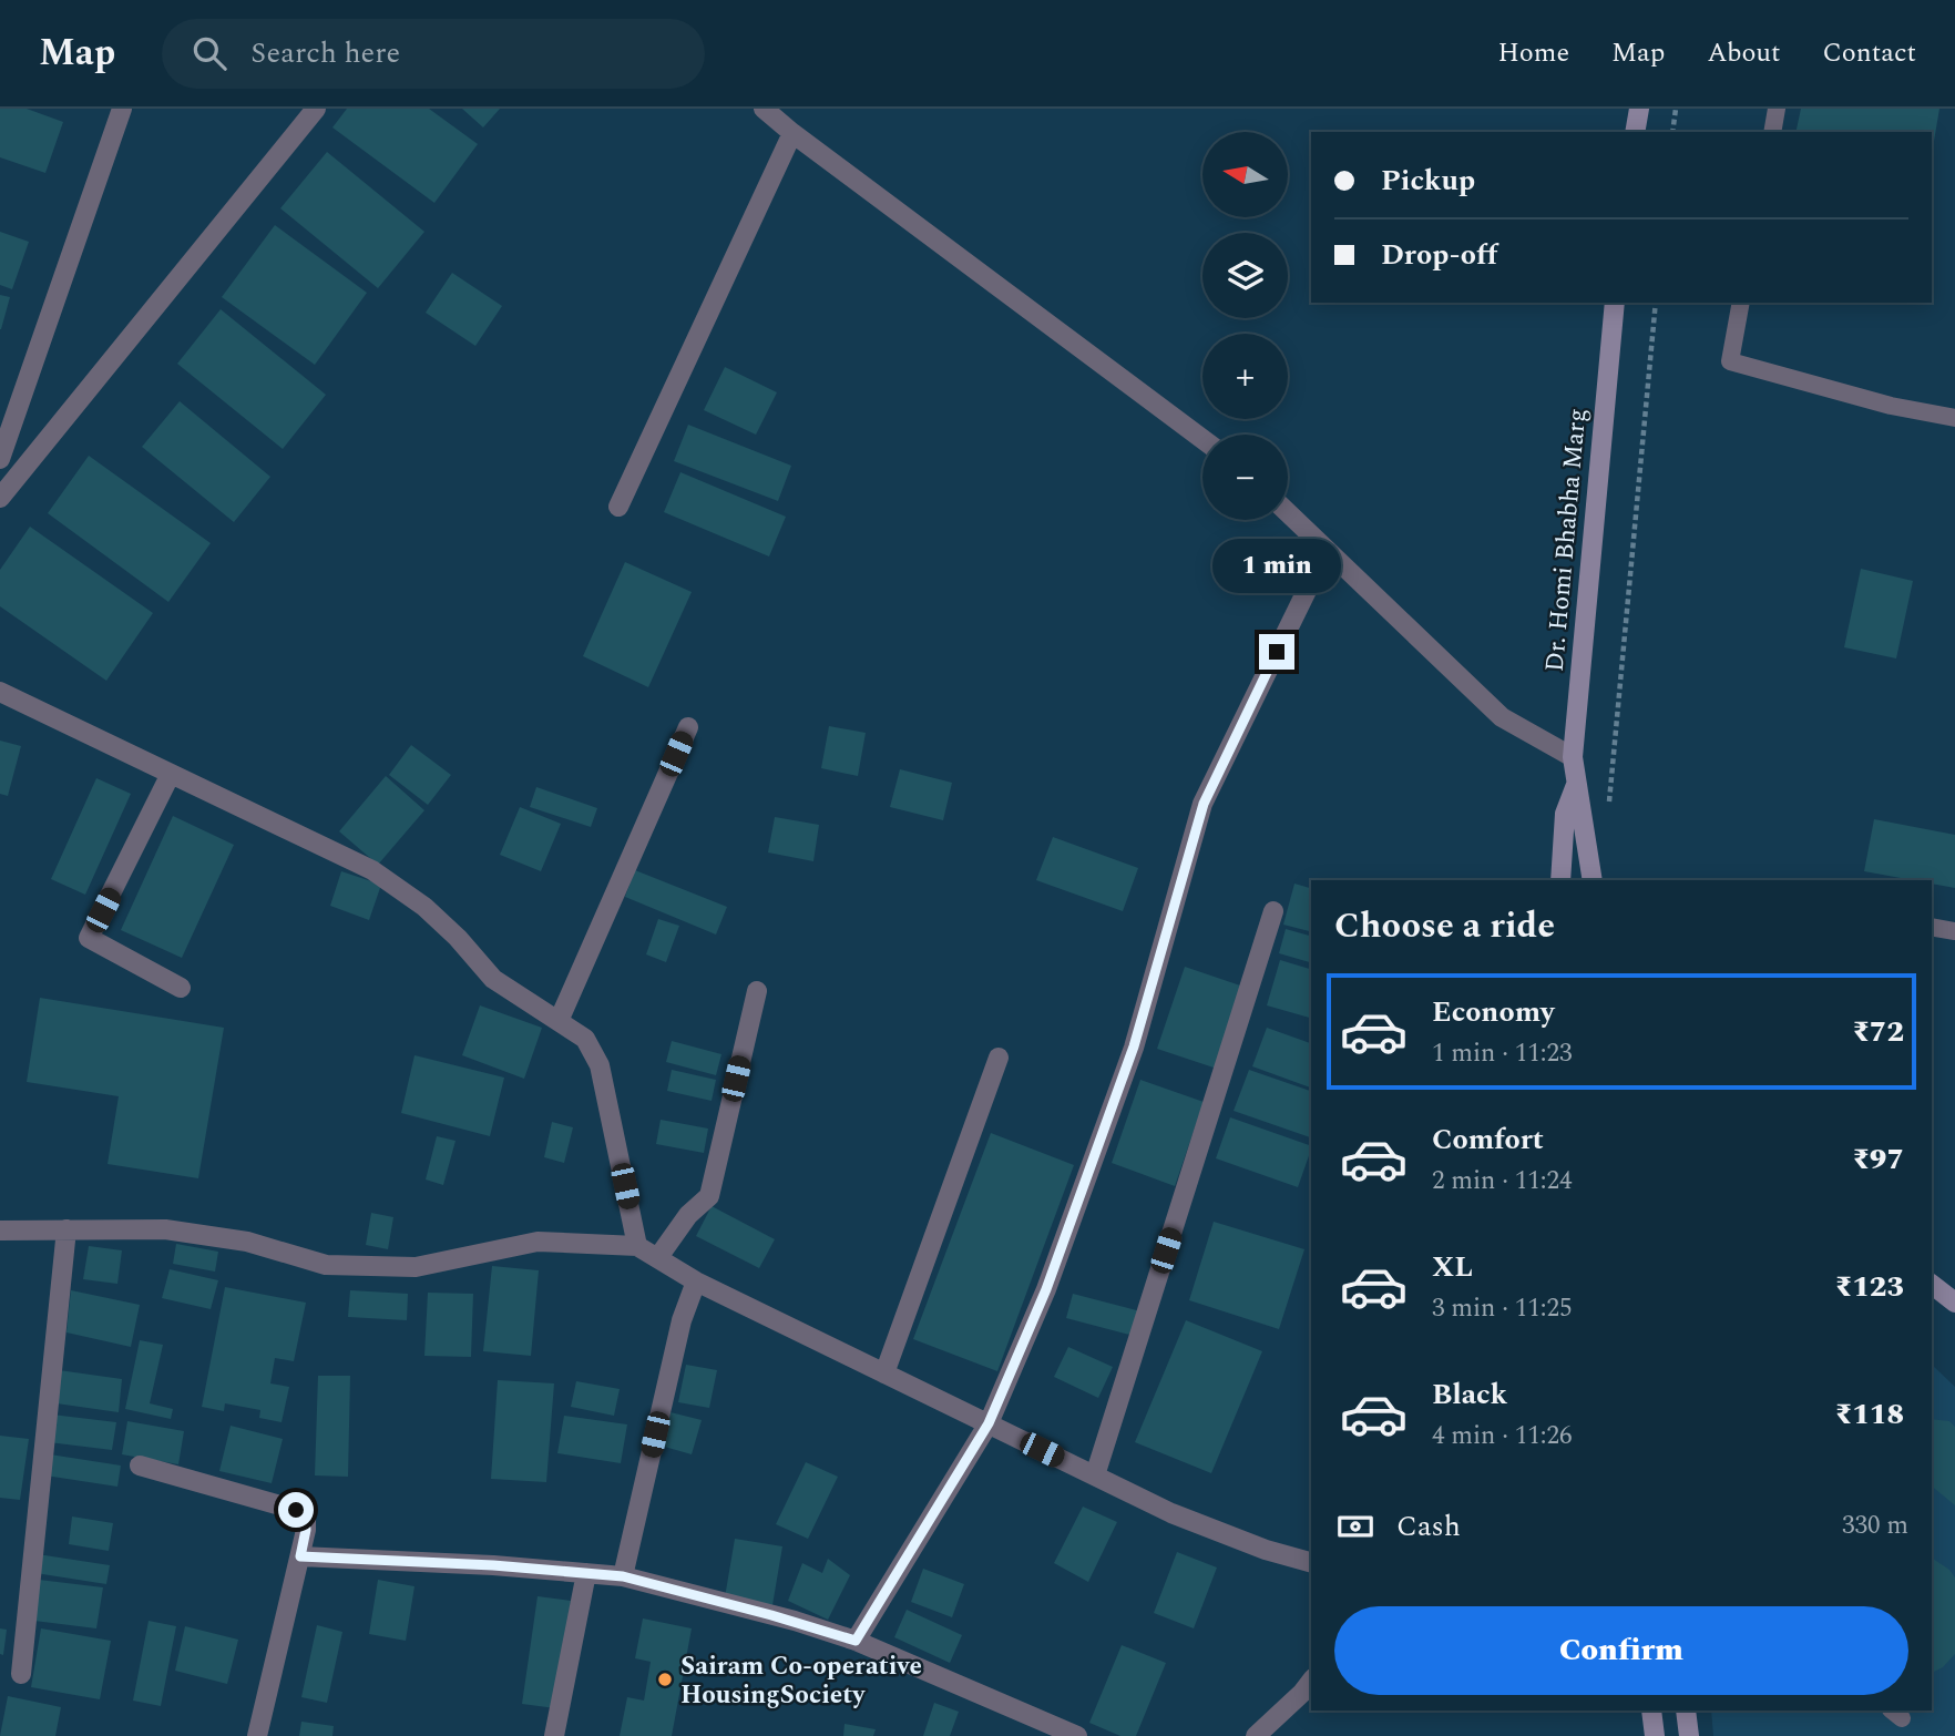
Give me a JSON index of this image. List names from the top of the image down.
{
  "streets": {
    "main road": ["Dr. Homi Bhabha Marg"]
  },
  "places": ["Sairam Co-operative HousingSociety"],
  "north": "left",
  "page": {
    "header": "Map",
    "search": "Search here",
    "nav": [
      "Home",
      "Map",
      "About",
      "Contact"
    ],
    "map_buttons": ["+", "−"],
    "banner": ["Pickup", "Drop-off"],
    "bubble": "1 min",
    "heading": "Choose a ride",
    "list": [
      {
        "name": "Economy",
        "note": "1 min · 11:23",
        "value": "₹72"
      },
      {
        "name": "Comfort",
        "note": "2 min · 11:24",
        "value": "₹97"
      },
      {
        "name": "XL",
        "note": "3 min · 11:25",
        "value": "₹123"
      },
      {
        "name": "Black",
        "note": "4 min · 11:26",
        "value": "₹118"
      }
    ],
    "pay": ["Cash", "330 m"],
    "buttons": "Confirm"
  }
}
